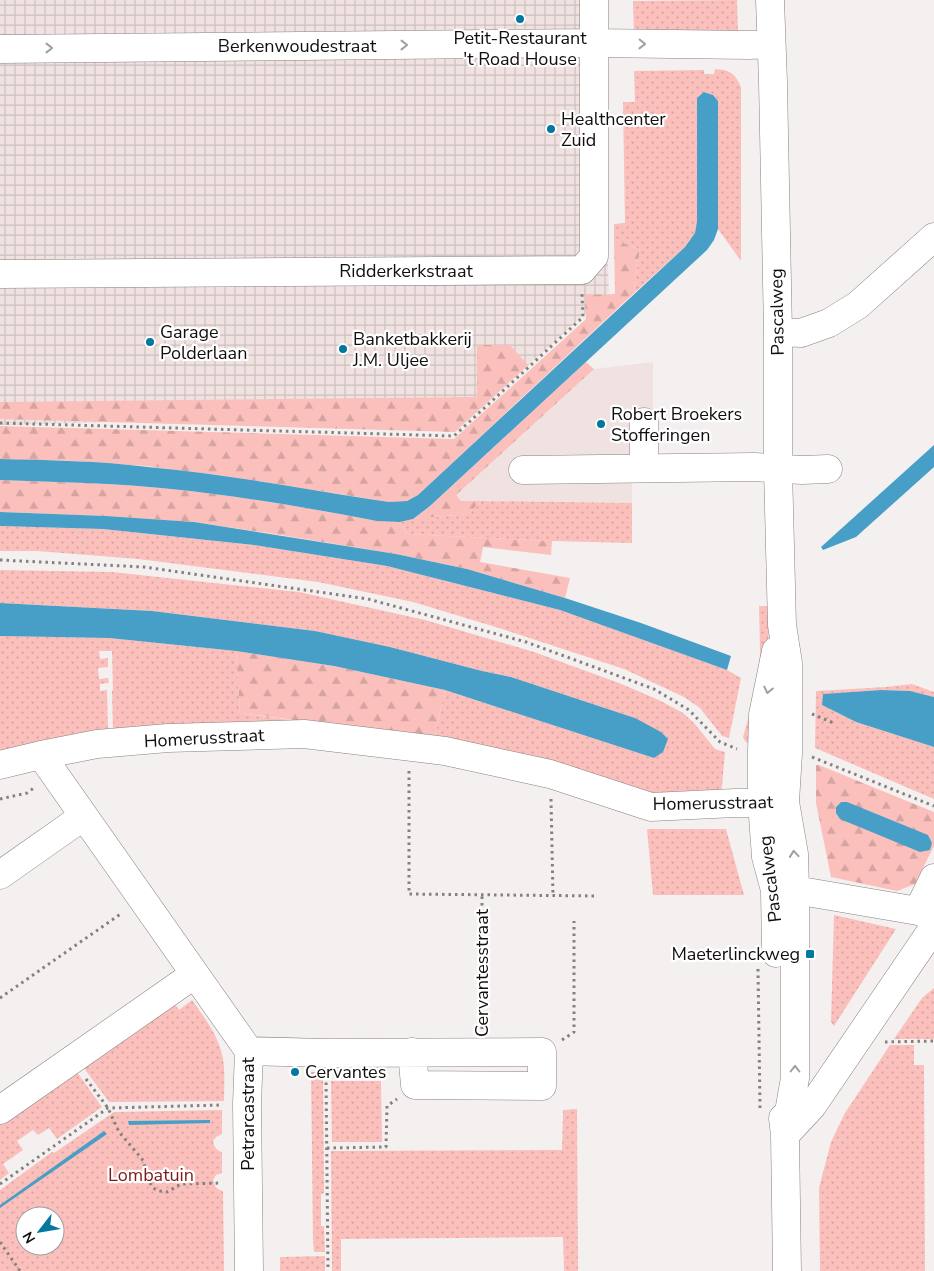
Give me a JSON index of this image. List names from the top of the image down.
{
  "streets": {
    "street": [
      "Berkenwoudestraat",
      "Ridderkerkstraat",
      "Pascalweg",
      "Homerusstraat",
      "Cervantesstraat",
      "Petrarcastraat"
    ]
  },
  "crossings": [
    ["Berkenwoudestraat", "Pascalweg"],
    ["Pascalweg", "Homerusstraat"],
    ["Homerusstraat", "Petrarcastraat"],
    ["Cervantesstraat", "Petrarcastraat"]
  ],
  "one_way": ["Berkenwoudestraat"],
  "parks": ["Lombatuin"],
  "places": {
    "other": [
      "Petit-Restaurant 't Road House",
      "Healthcenter Zuid",
      "Garage Polderlaan",
      "Banketbakkerij J.M. Uljee",
      "Robert Broekers Stofferingen",
      "Cervantes"
    ],
    "transit": ["Maeterlinckweg"]
  },
  "north": "bottom left"
}
